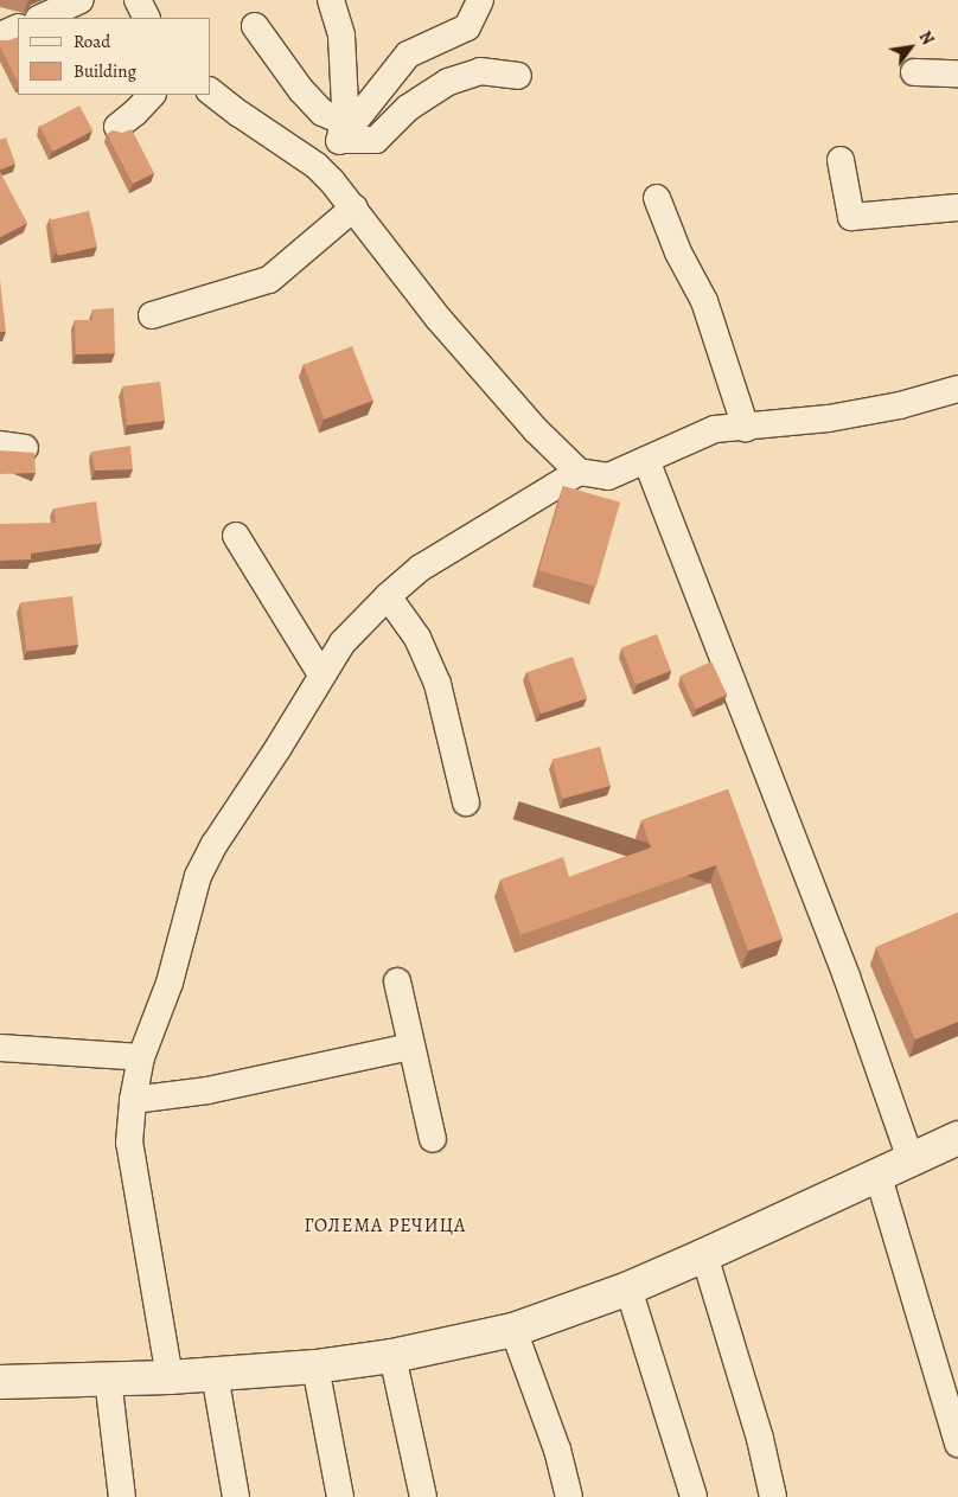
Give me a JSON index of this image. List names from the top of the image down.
{
  "districts": ["ГОЛЕМА РЕЧИЦА"],
  "legend": ["Road", "Building"],
  "north": "top right"
}
